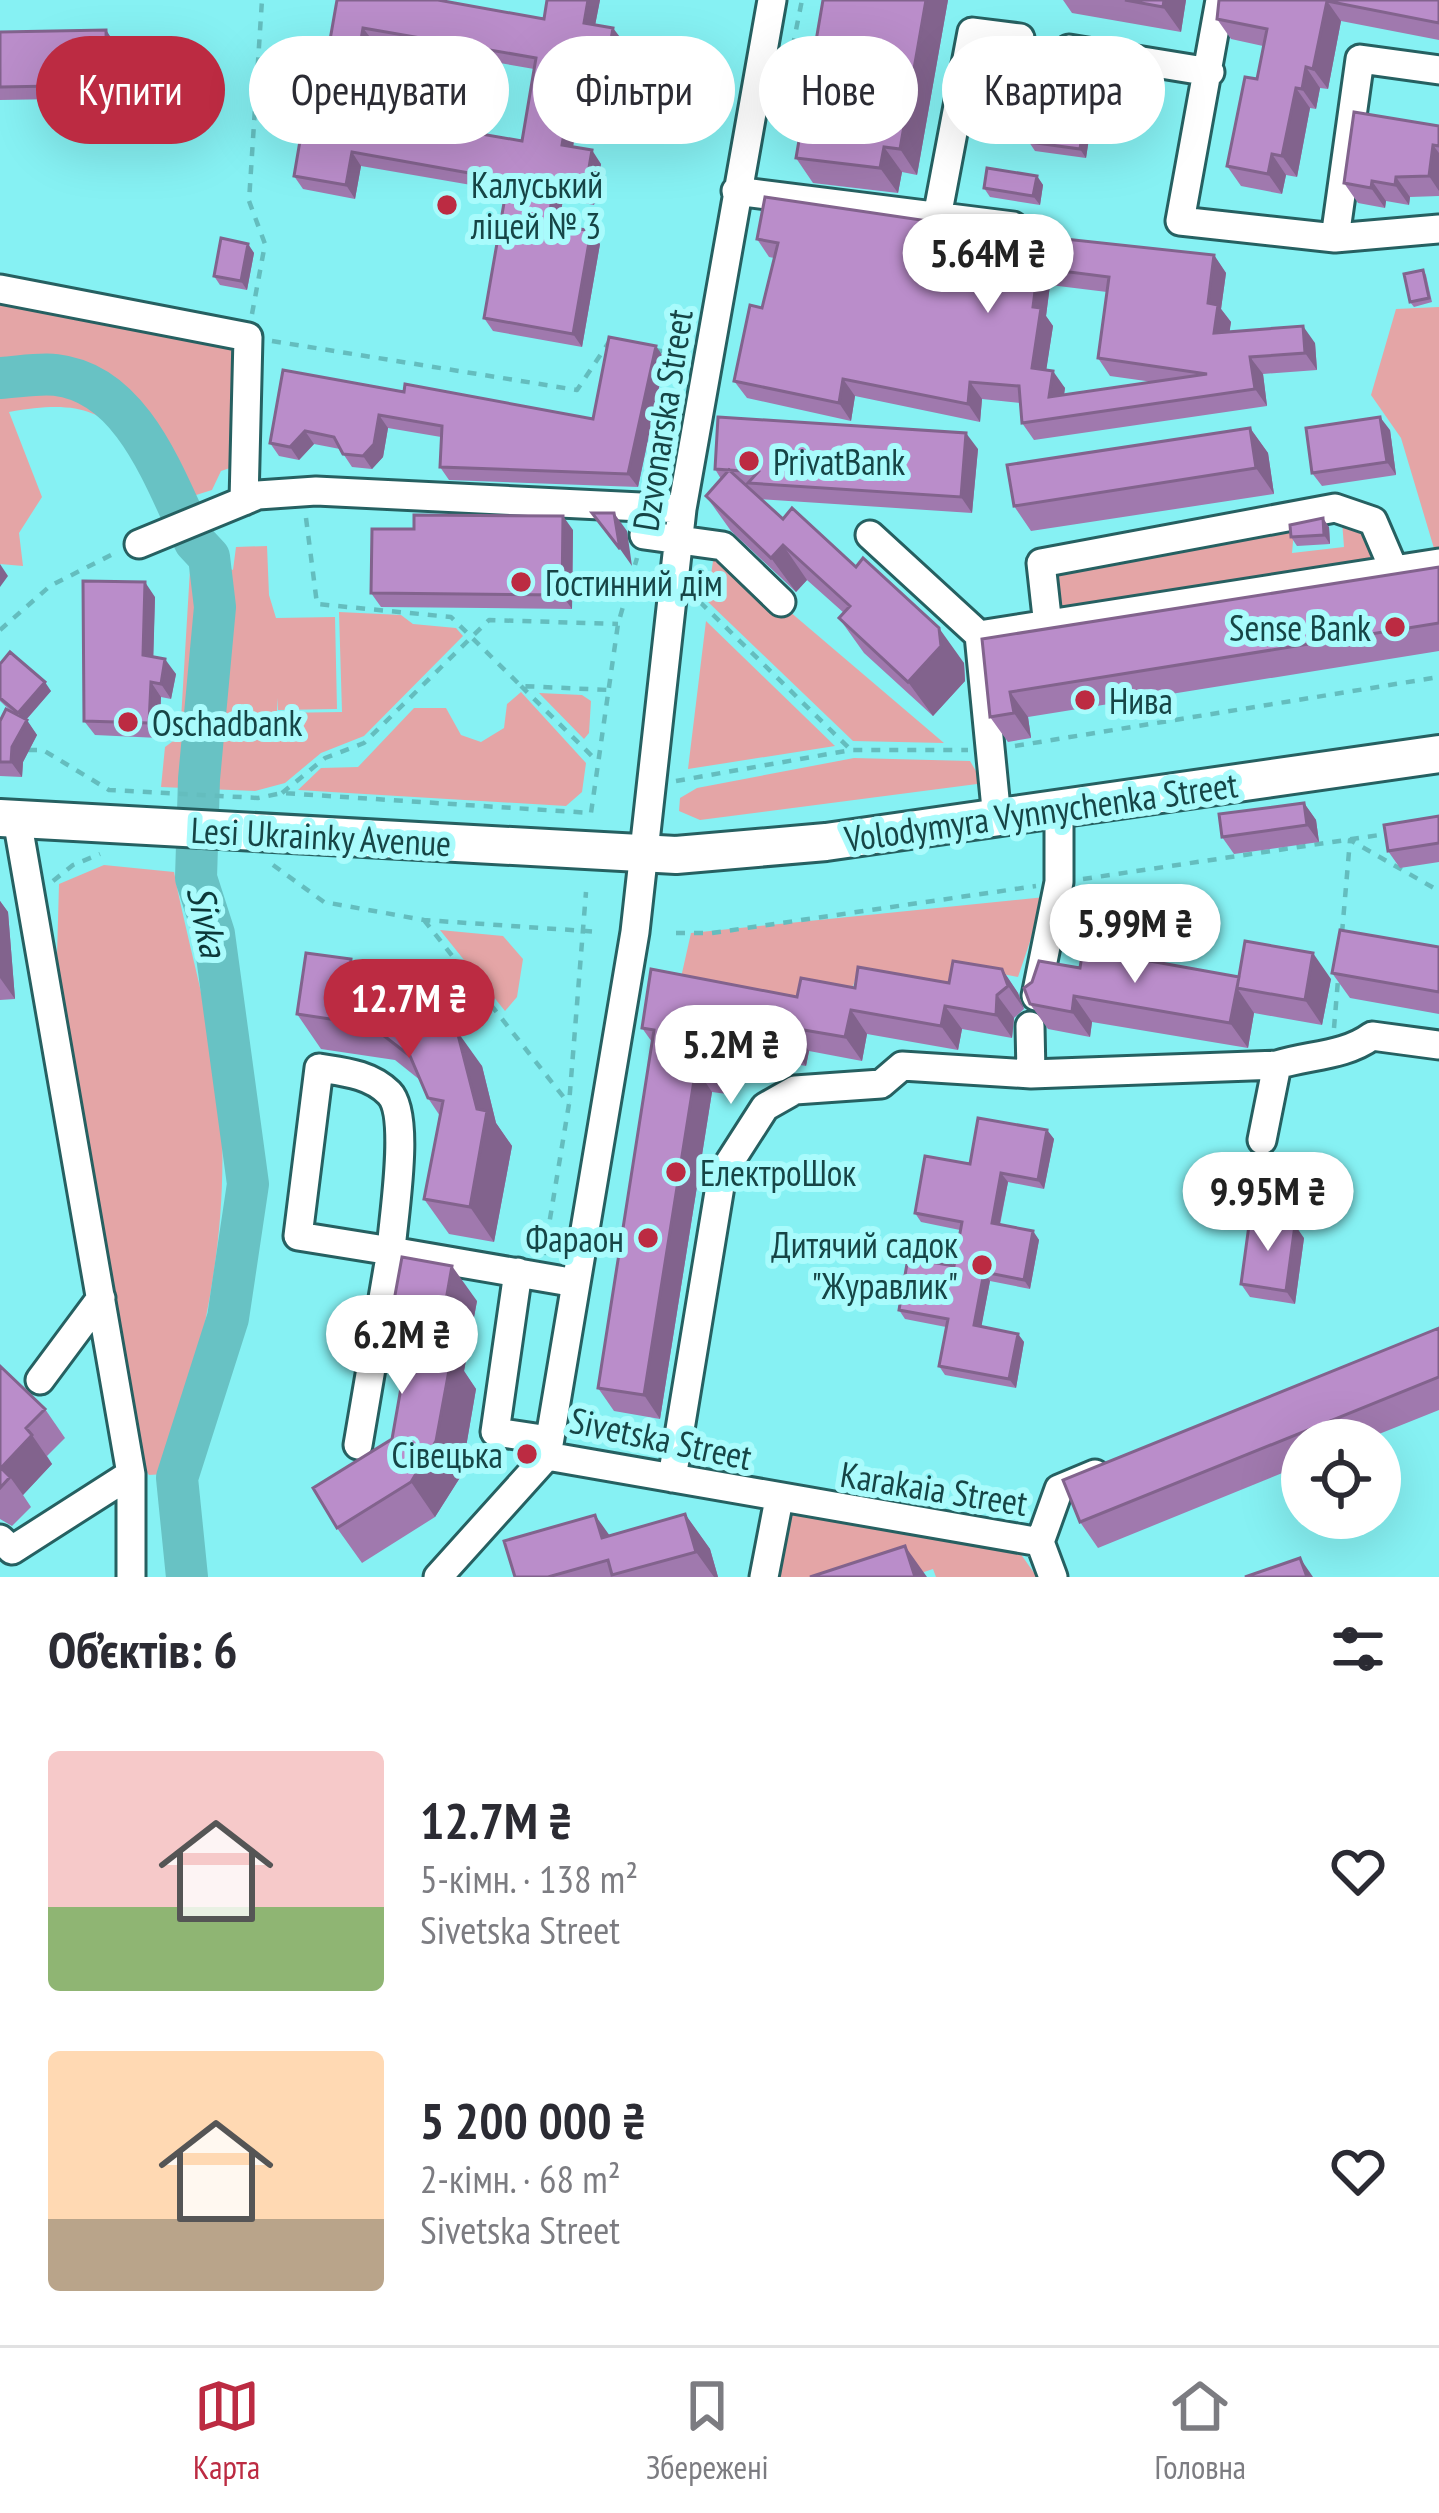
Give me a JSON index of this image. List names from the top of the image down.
{
  "streets": {
    "main road": ["Volodymyra Vynnychenka Street", "Lesi Ukrainky Avenue"],
    "street": ["Dzvonarska Street", "Sivetska Street", "Karakaia Street"]
  },
  "crossings": [
    ["Dzvonarska Street", "Volodymyra Vynnychenka Street"],
    ["Dzvonarska Street", "Lesi Ukrainky Avenue"],
    ["Dzvonarska Street", "Sivetska Street"],
    ["Volodymyra Vynnychenka Street", "Lesi Ukrainky Avenue"],
    ["Volodymyra Vynnychenka Street", "Sivetska Street"],
    ["Lesi Ukrainky Avenue", "Sivetska Street"],
    ["Sivetska Street", "Karakaia Street"]
  ],
  "water": ["Sivka"],
  "places": [
    "Калуський ліцей № 3",
    "PrivatBank",
    "Гостинний дім",
    "Sense Bank",
    "Нива",
    "Oschadbank",
    "ЕлектроШок",
    "Фараон",
    "Дитячий садок \"Журавлик\"",
    "Сівецька"
  ],
  "page": {
    "chip": [
      "Купити",
      "Орендувати",
      "Фільтри",
      "Нове",
      "Квартира"
    ],
    "price": [
      "5.64M ₴",
      "5.99M ₴",
      "12.7M ₴",
      "5.2M ₴",
      "9.95M ₴",
      "6.2M ₴"
    ],
    "heading": "Об’єктів: 6",
    "list": [
      {
        "name": "12.7M ₴",
        "note": "5-кімн. · 138 m² · Sivetska Street"
      },
      {
        "name": "5 200 000 ₴",
        "note": "2-кімн. · 68 m² · Sivetska Street"
      }
    ],
    "tabs": ["Карта", "Збережені", "Головна"]
  }
}
